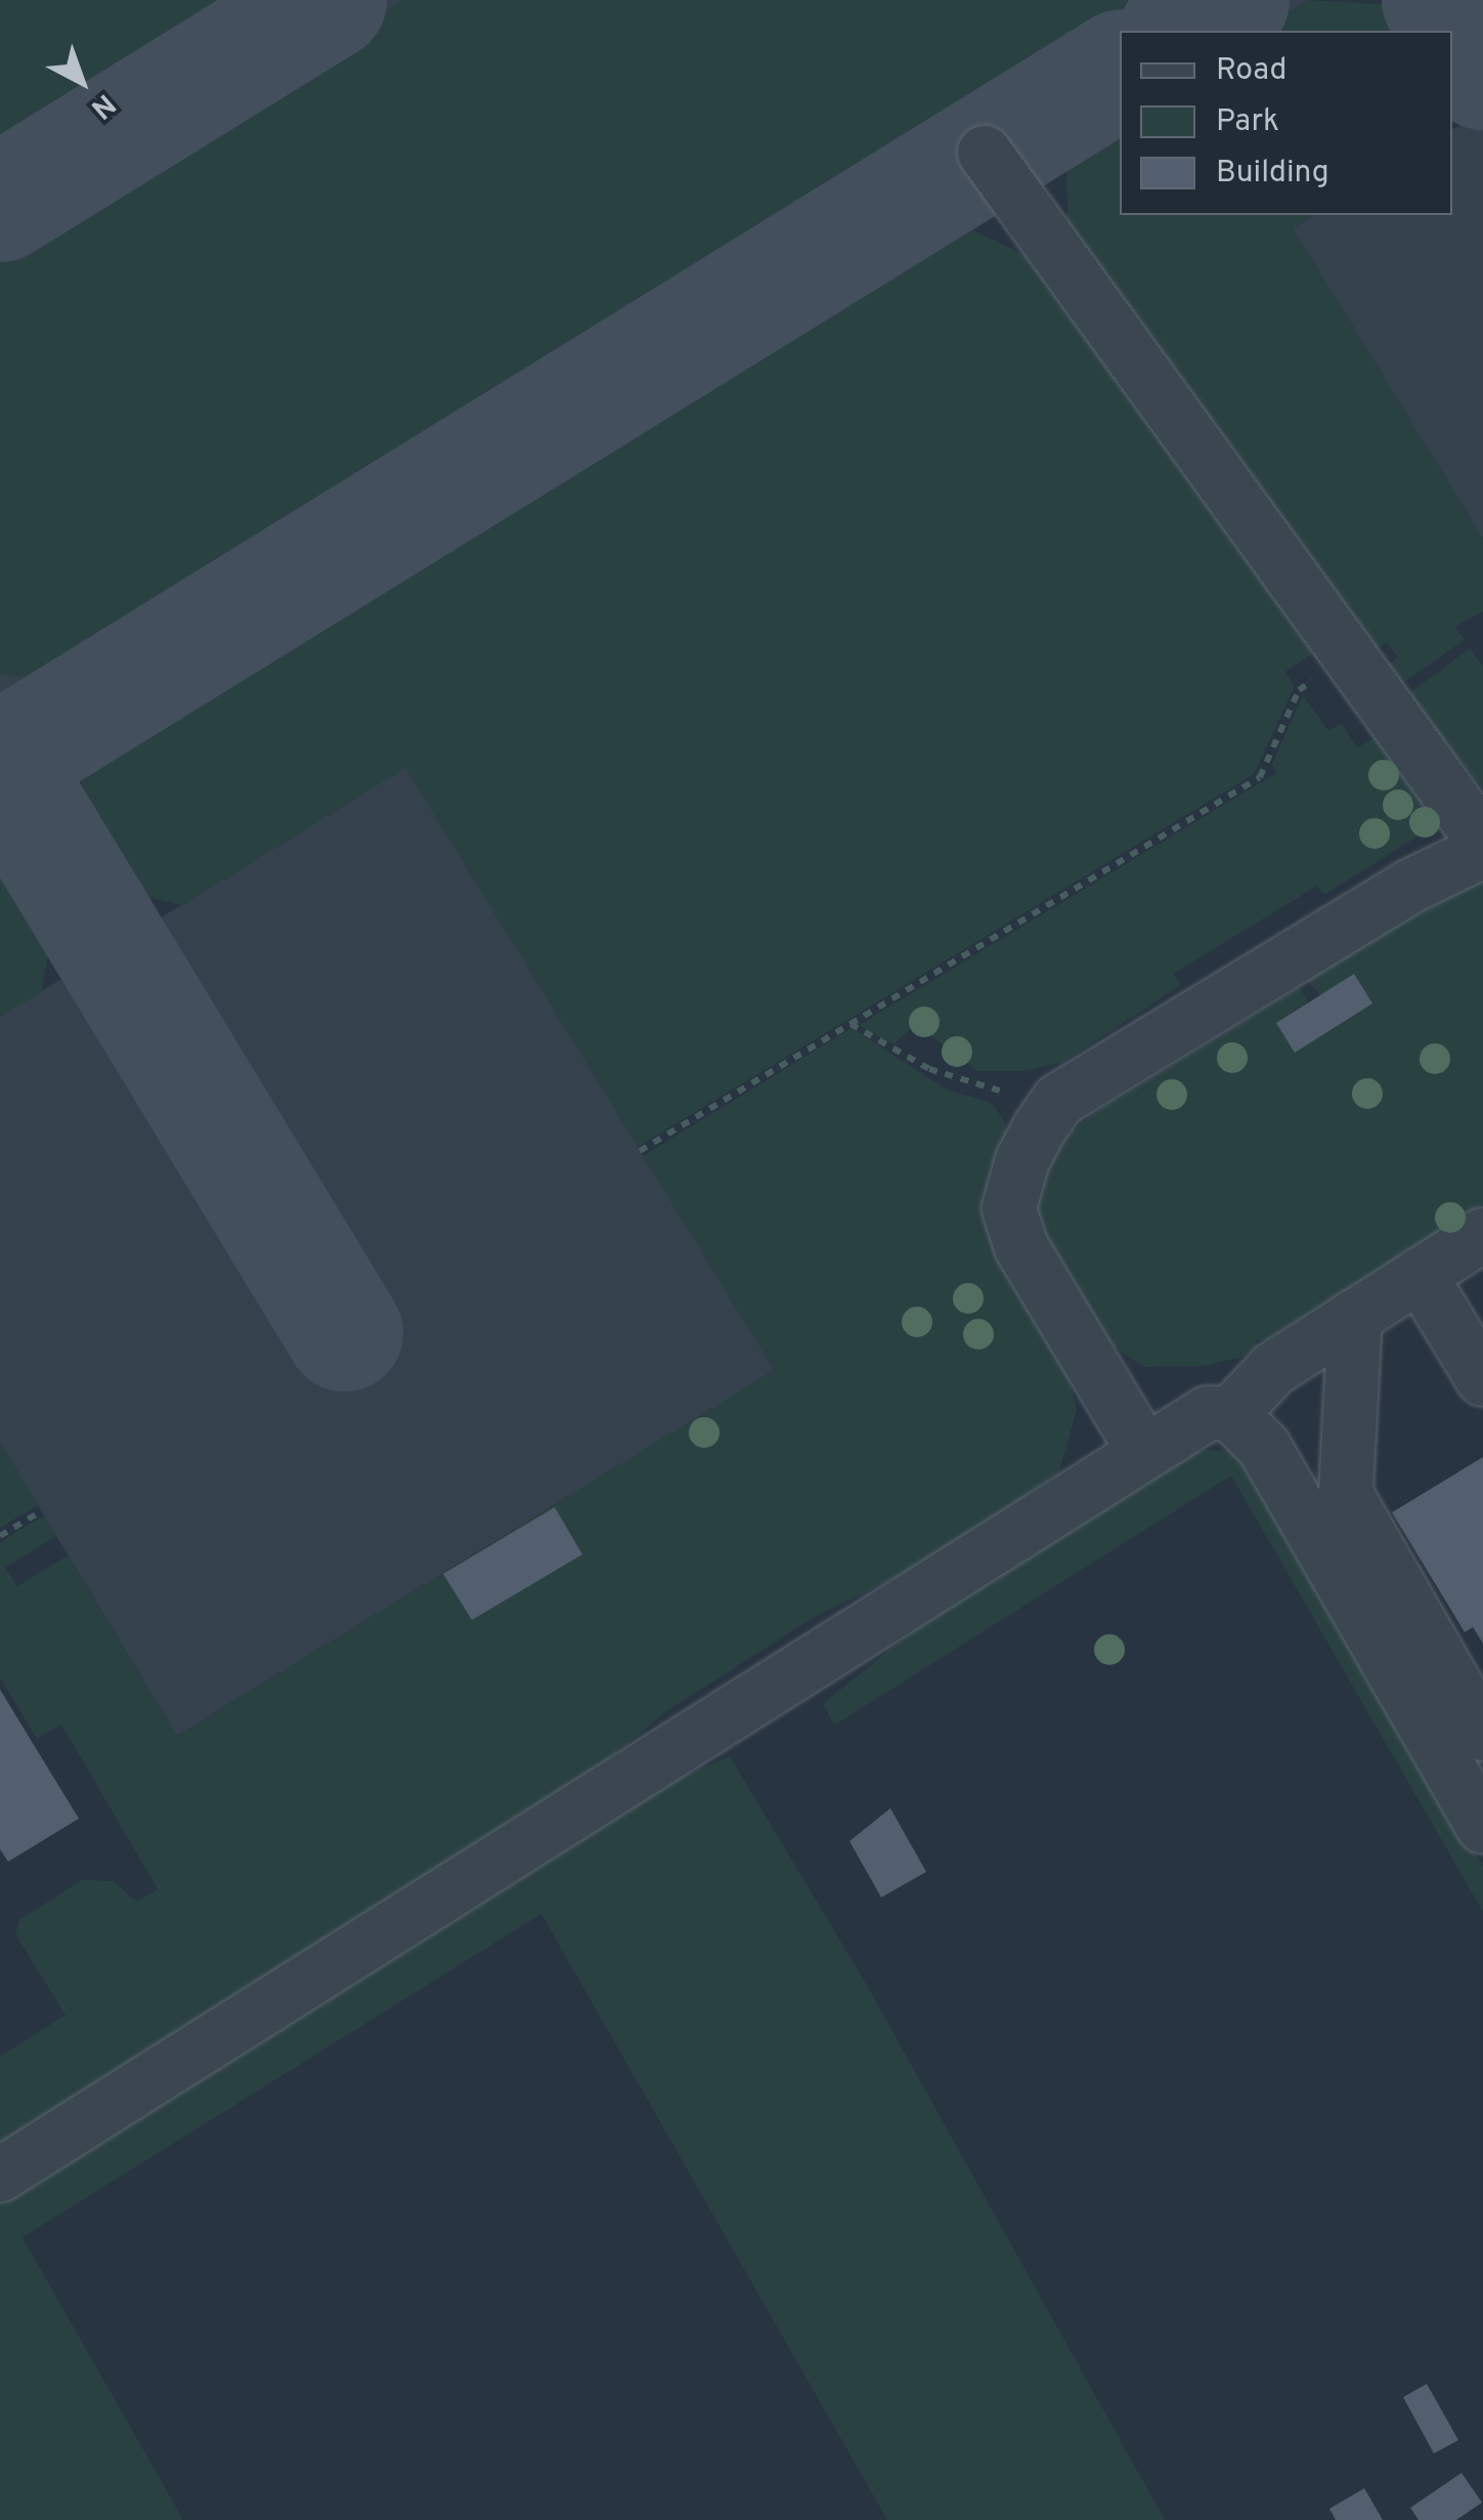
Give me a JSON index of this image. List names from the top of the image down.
{
  "legend": ["Road", "Park", "Building"],
  "north": "bottom right"
}
